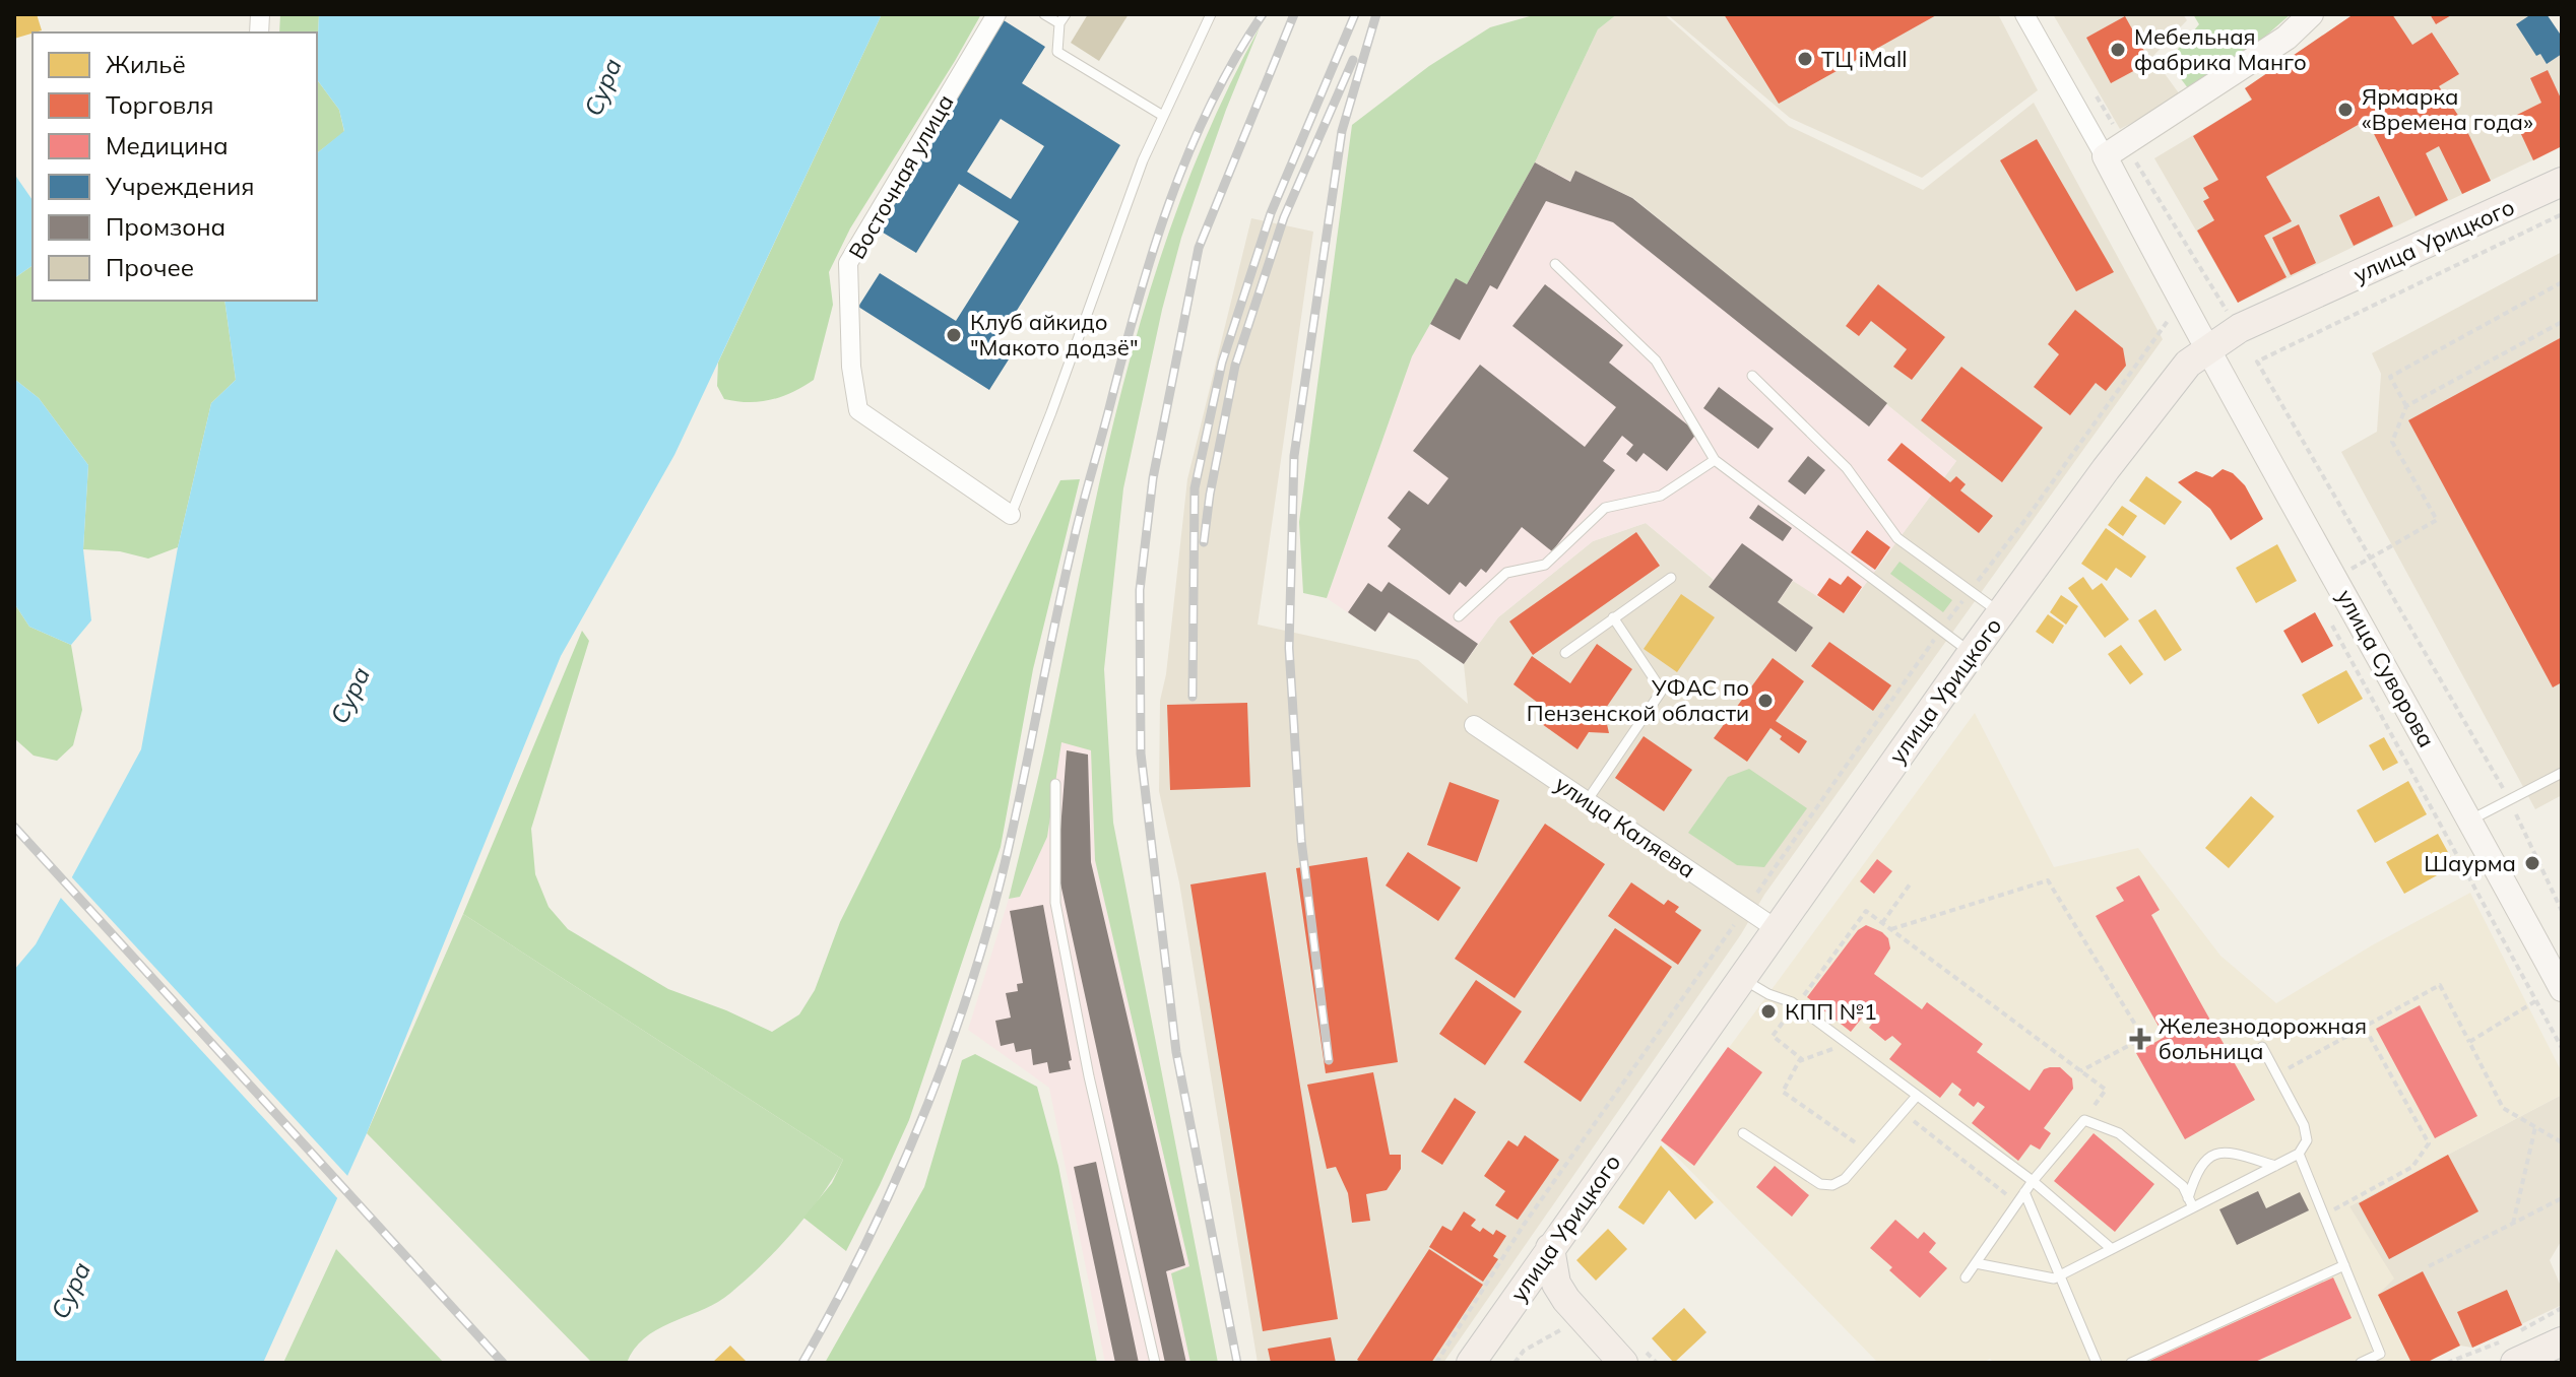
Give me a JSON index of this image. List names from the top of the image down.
{
  "streets": {
    "main road": ["улица Урицкого", "улица Суворова"],
    "street": ["Восточная улица", "улица Каляева"]
  },
  "crossings": [
    ["улица Урицкого", "улица Суворова"],
    ["улица Урицкого", "улица Каляева"]
  ],
  "water": ["Сура"],
  "places": {
    "other": [
      "Мебельная фабрика Манго",
      "ТЦ iMall",
      "Ярмарка «Времена года»",
      "Клуб айкидо \"Макото додзё\"",
      "УФАС по Пензенской области",
      "Шаурма",
      "КПП №1"
    ],
    "health": ["Железнодорожная больница"]
  },
  "legend": [
    "Жильё",
    "Торговля",
    "Медицина",
    "Учреждения",
    "Промзона",
    "Прочее"
  ]
}
